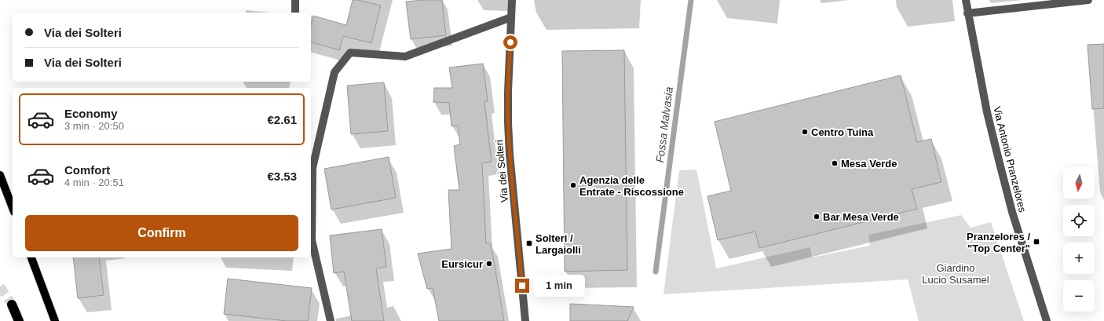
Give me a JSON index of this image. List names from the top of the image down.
{
  "streets": {
    "street": ["Via Antonio Pranzelores", "Via dei Solteri"]
  },
  "water": ["Fossa Malvasia"],
  "parks": ["Giardino Lucio Susamel"],
  "places": {
    "other": [
      "Centro Tuina",
      "Mesa Verde",
      "Agenzia delle Entrate - Riscossione",
      "Bar Mesa Verde",
      "Eursicur"
    ],
    "transit": ["Pranzelores / \"Top Center\"", "Solteri / Largaiolli"]
  },
  "north": "bottom",
  "page": {
    "banner": ["Via dei Solteri", "Via dei Solteri"],
    "list": [
      {
        "name": "Economy",
        "note": "3 min · 20:50",
        "value": "€2.61"
      },
      {
        "name": "Comfort",
        "note": "4 min · 20:51",
        "value": "€3.53"
      }
    ],
    "map_buttons": ["+", "−"],
    "buttons": "Confirm",
    "bubble": "1 min"
  }
}
